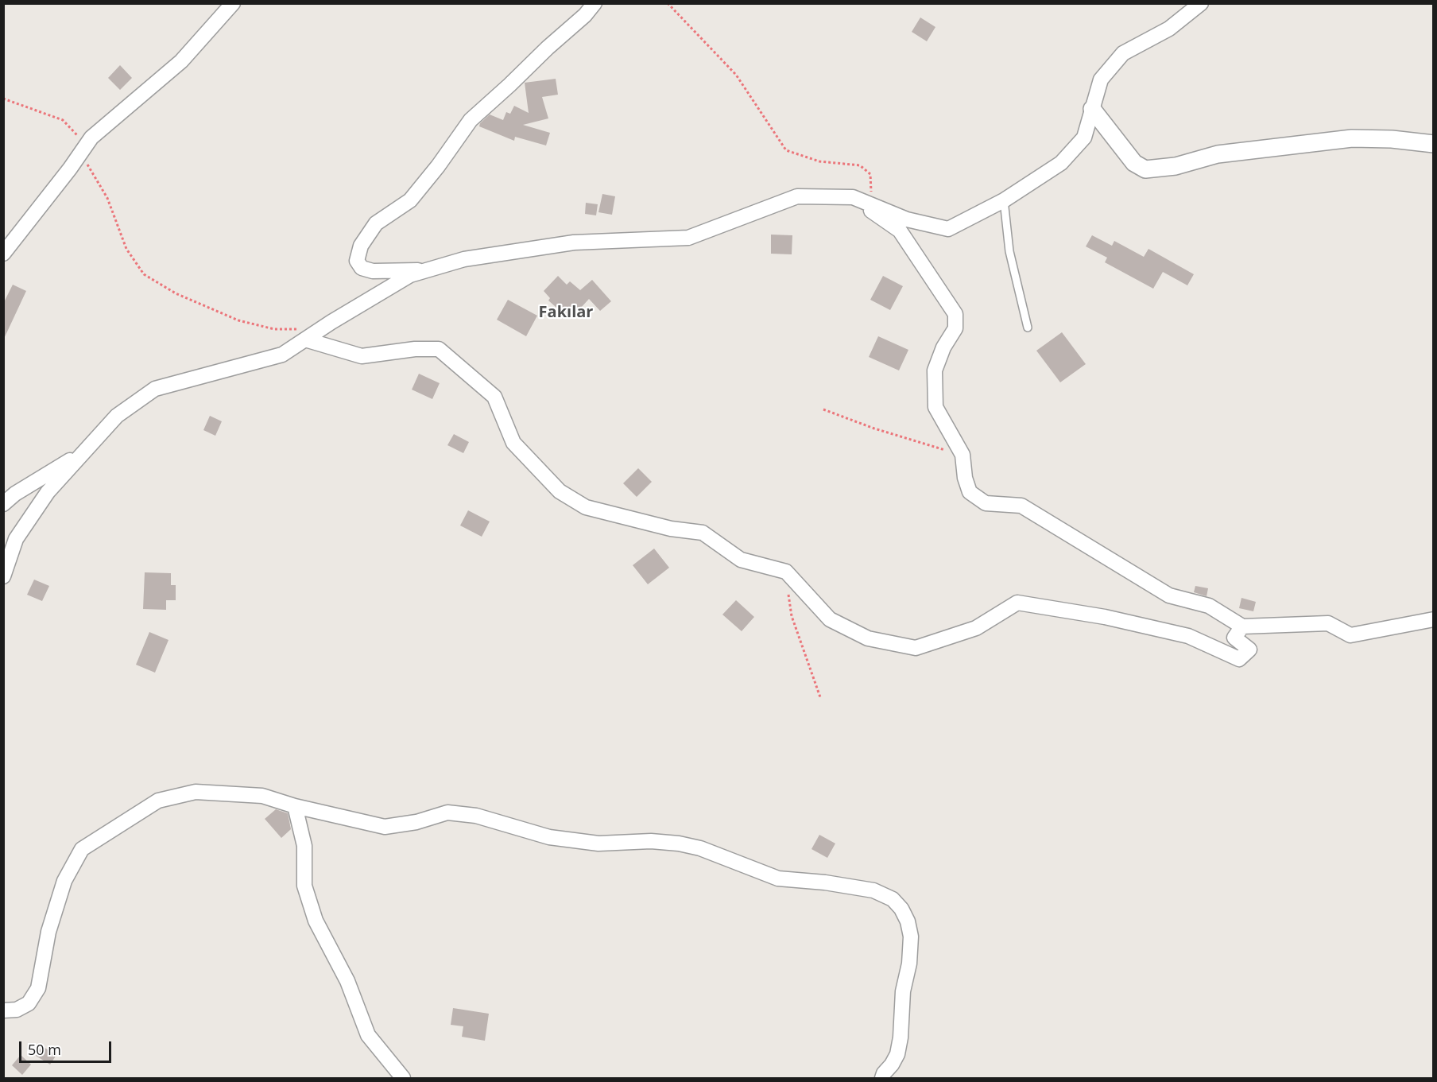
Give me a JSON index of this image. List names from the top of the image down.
{
  "districts": ["Fakılar"],
  "scale_bar": "50 m"
}
